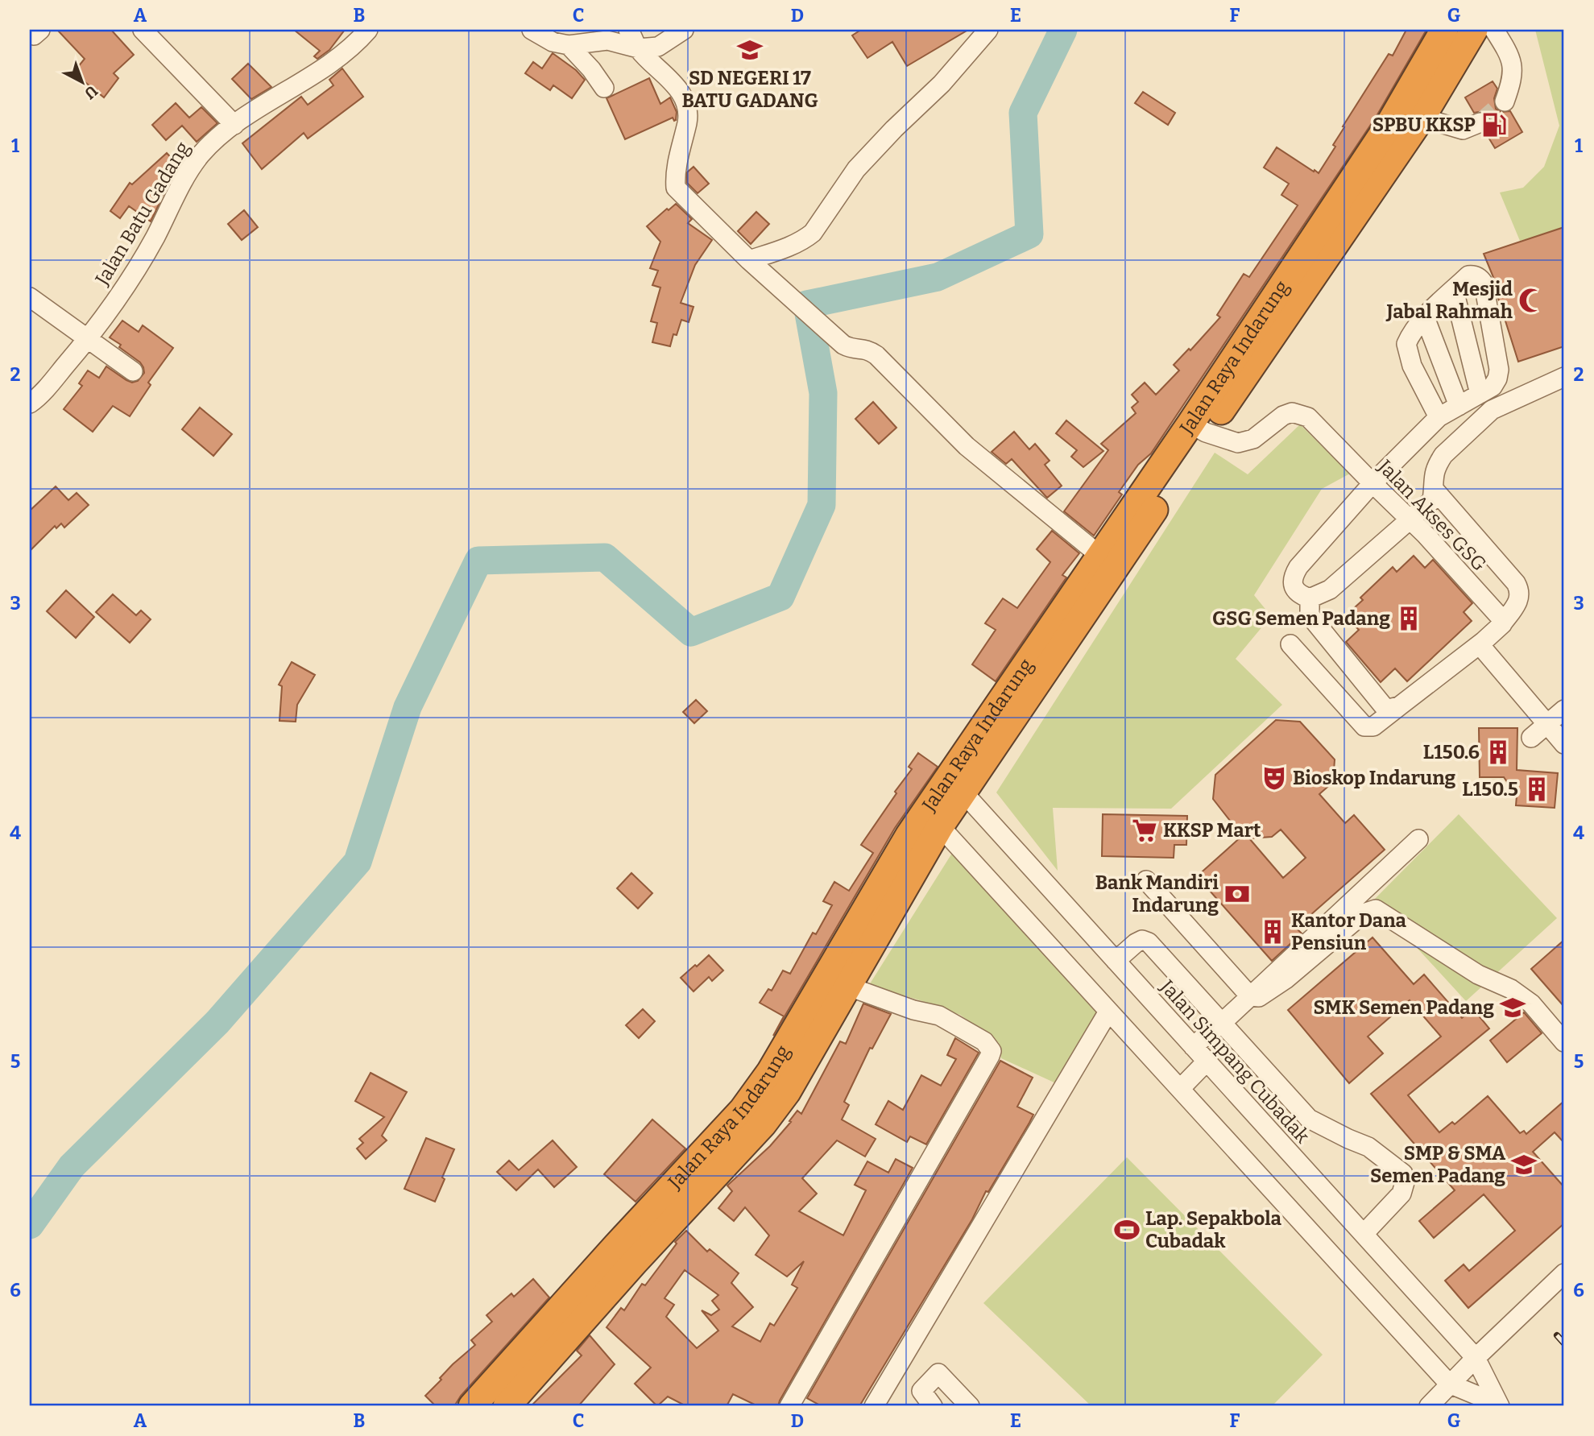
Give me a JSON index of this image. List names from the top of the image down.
{
  "streets": {
    "highway": ["Jalan Raya Indarung"],
    "street": ["Jalan Batu Gadang", "Jalan Akses GSG", "Jalan Simpang Cubadak"]
  },
  "crossings": [
    ["Jalan Raya Indarung", "Jalan Akses GSG"],
    ["Jalan Raya Indarung", "Jalan Simpang Cubadak"]
  ],
  "places": {
    "school or university": ["SD NEGERI 17 BATU GADANG", "SMK Semen Padang", "SMP & SMA Semen Padang"],
    "fuel station": ["SPBU KKSP"],
    "mosque": ["Mesjid Jabal Rahmah"],
    "building": [
      "GSG Semen Padang",
      "L150.6",
      "L150.5",
      "Kantor Dana Pensiun"
    ],
    "theatre": ["Bioskop Indarung"],
    "supermarket": ["KKSP Mart"],
    "bank": ["Bank Mandiri Indarung"],
    "sports": ["Lap. Sepakbola Cubadak"]
  },
  "north": "bottom right",
  "grid": {
    "columns": [
      "A",
      "B",
      "C",
      "D",
      "E",
      "F",
      "G"
    ],
    "rows": [
      "1",
      "2",
      "3",
      "4",
      "5",
      "6"
    ]
  }
}
